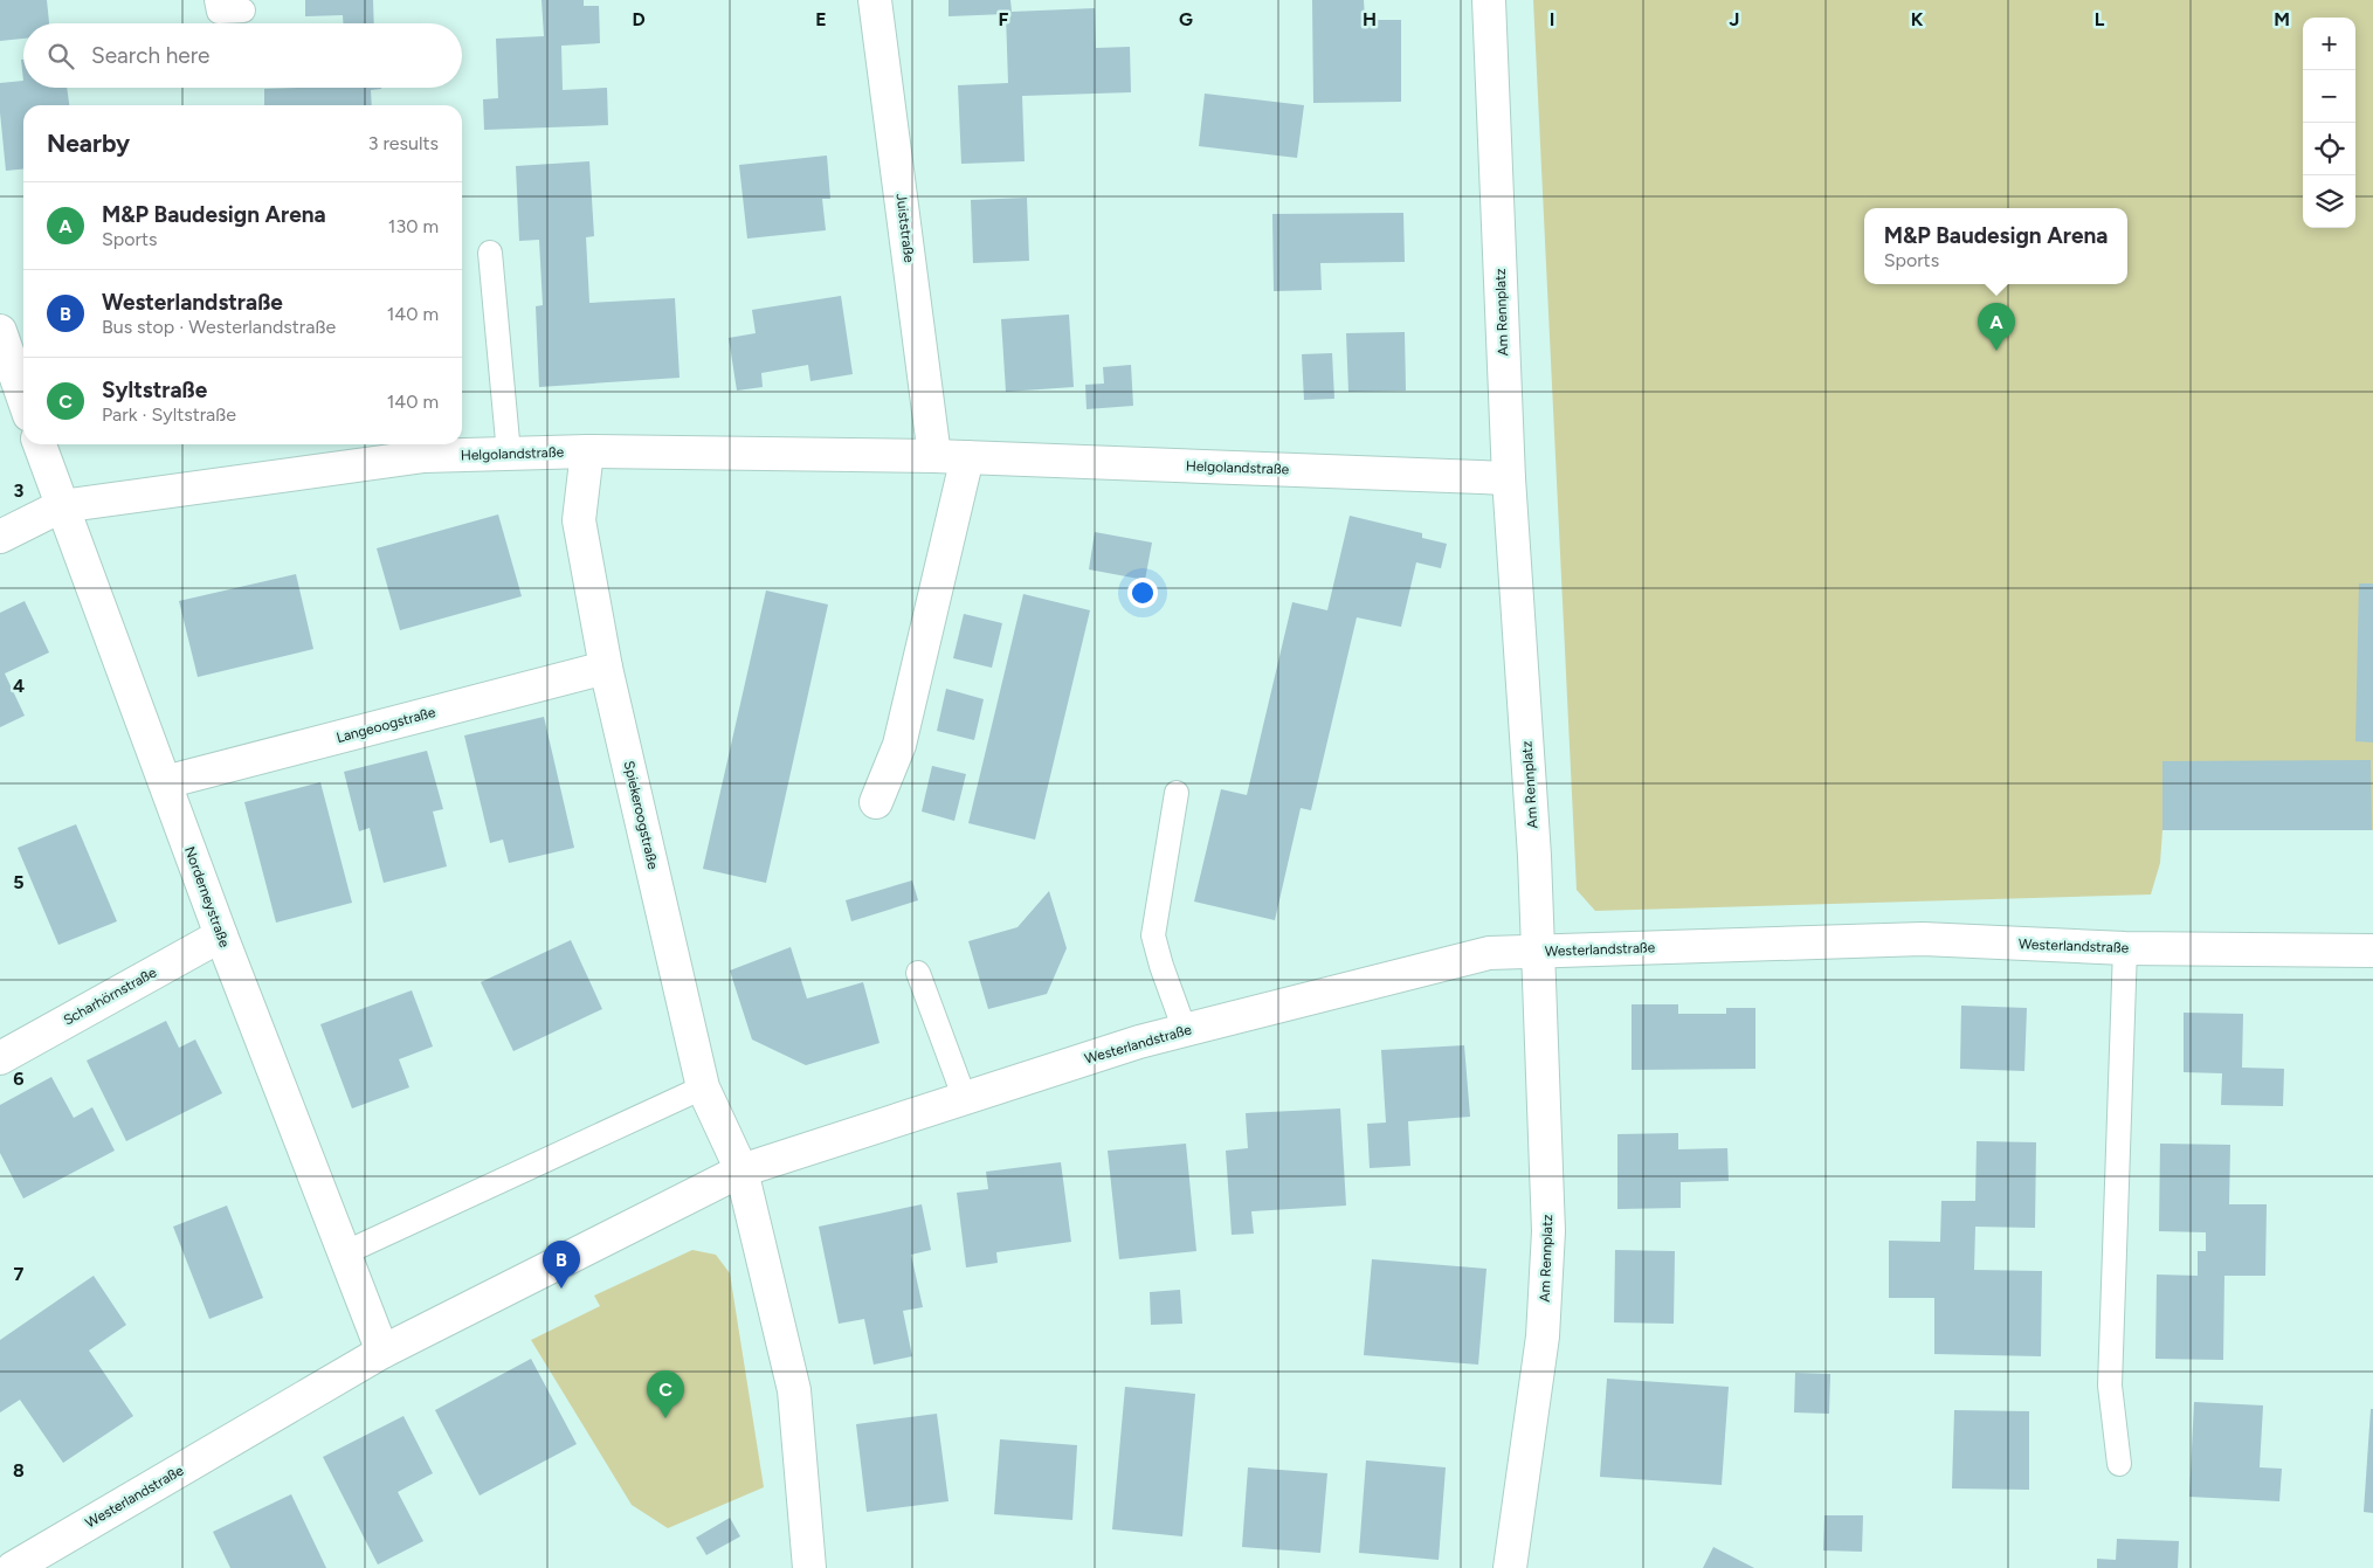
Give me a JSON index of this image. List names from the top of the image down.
{
  "streets": {
    "street": [
      "Juiststraße",
      "Am Rennplatz",
      "Helgolandstraße",
      "Langeoogstraße",
      "Spiekeroogstraße",
      "Norderneystraße",
      "Westerlandstraße",
      "Scharhörnstraße"
    ]
  },
  "crossings": [
    ["Juiststraße", "Helgolandstraße"],
    ["Am Rennplatz", "Helgolandstraße"],
    ["Am Rennplatz", "Westerlandstraße"],
    ["Helgolandstraße", "Spiekeroogstraße"],
    ["Helgolandstraße", "Norderneystraße"],
    ["Langeoogstraße", "Spiekeroogstraße"],
    ["Langeoogstraße", "Norderneystraße"],
    ["Spiekeroogstraße", "Westerlandstraße"],
    ["Norderneystraße", "Westerlandstraße"],
    ["Norderneystraße", "Scharhörnstraße"]
  ],
  "page": {
    "map_buttons": ["+", "−"],
    "search": "Search here",
    "heading": ["Nearby", "3 results"],
    "list": [
      {
        "mark": "A",
        "name": "M&P Baudesign Arena",
        "note": "Sports",
        "value": "130 m"
      },
      {
        "mark": "B",
        "name": "Westerlandstraße",
        "note": "Bus stop · Westerlandstraße",
        "value": "140 m"
      },
      {
        "mark": "C",
        "name": "Syltstraße",
        "note": "Park · Syltstraße",
        "value": "140 m"
      }
    ],
    "popup": ["M&P Baudesign Arena", "Sports"],
    "pins": ["A", "B", "C"]
  },
  "grid": {
    "columns": [
      "D",
      "E",
      "F",
      "G",
      "H",
      "I",
      "J",
      "K",
      "L",
      "M"
    ],
    "rows": [
      "3",
      "4",
      "5",
      "6",
      "7",
      "8"
    ]
  }
}
